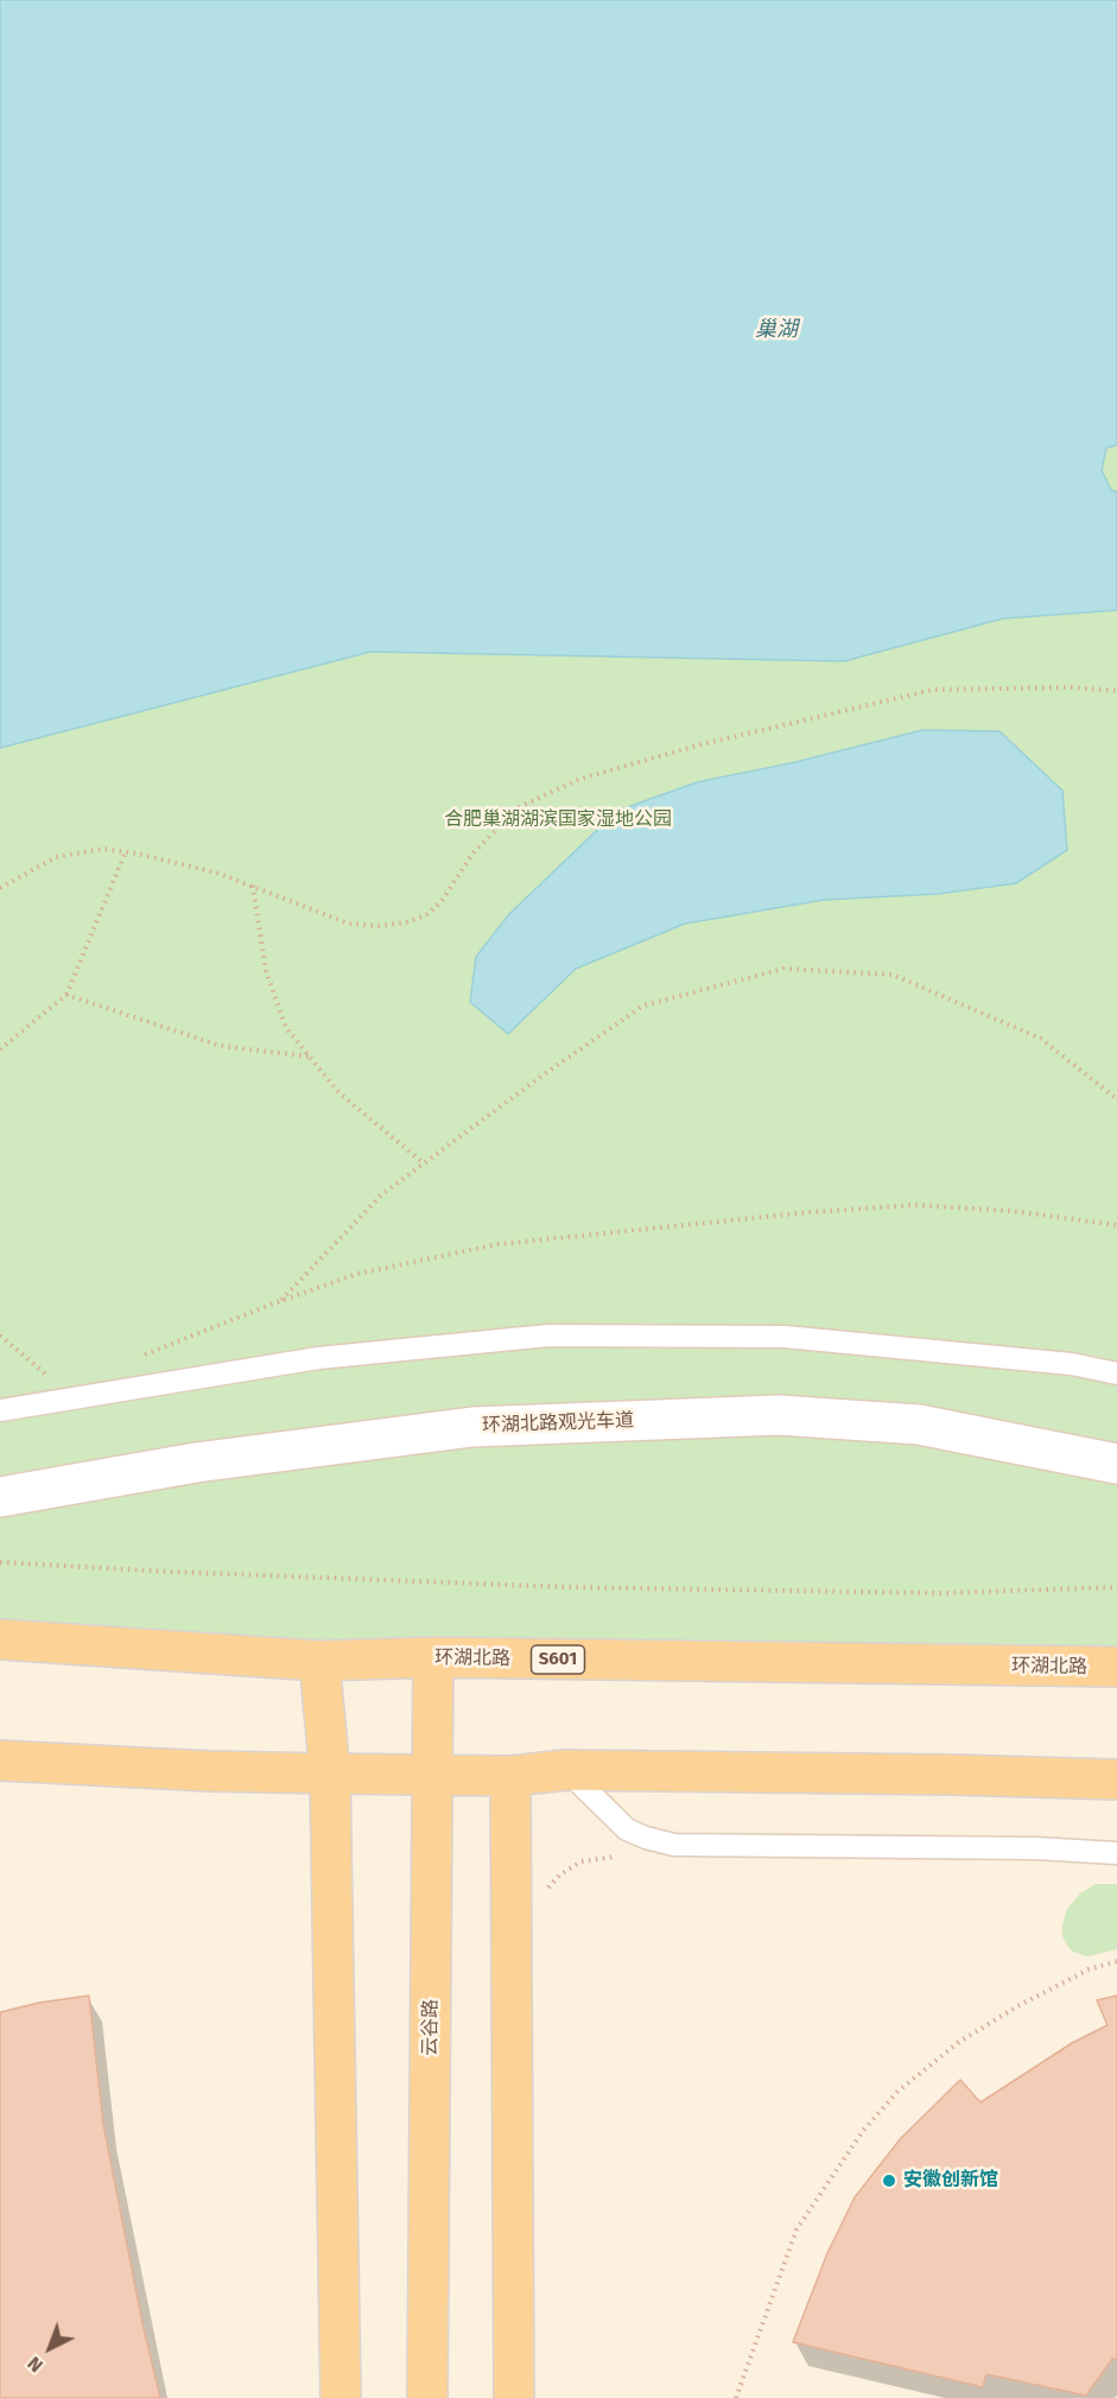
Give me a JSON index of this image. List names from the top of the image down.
{
  "streets": {
    "main road": ["环湖北路", "S601", "云谷路"],
    "street": ["环湖北路观光车道"]
  },
  "crossings": [
    ["环湖北路", "云谷路"]
  ],
  "water": ["巢湖"],
  "parks": ["合肥巢湖湖滨国家湿地公园"],
  "places": ["安徽创新馆"],
  "north": "bottom left"
}
